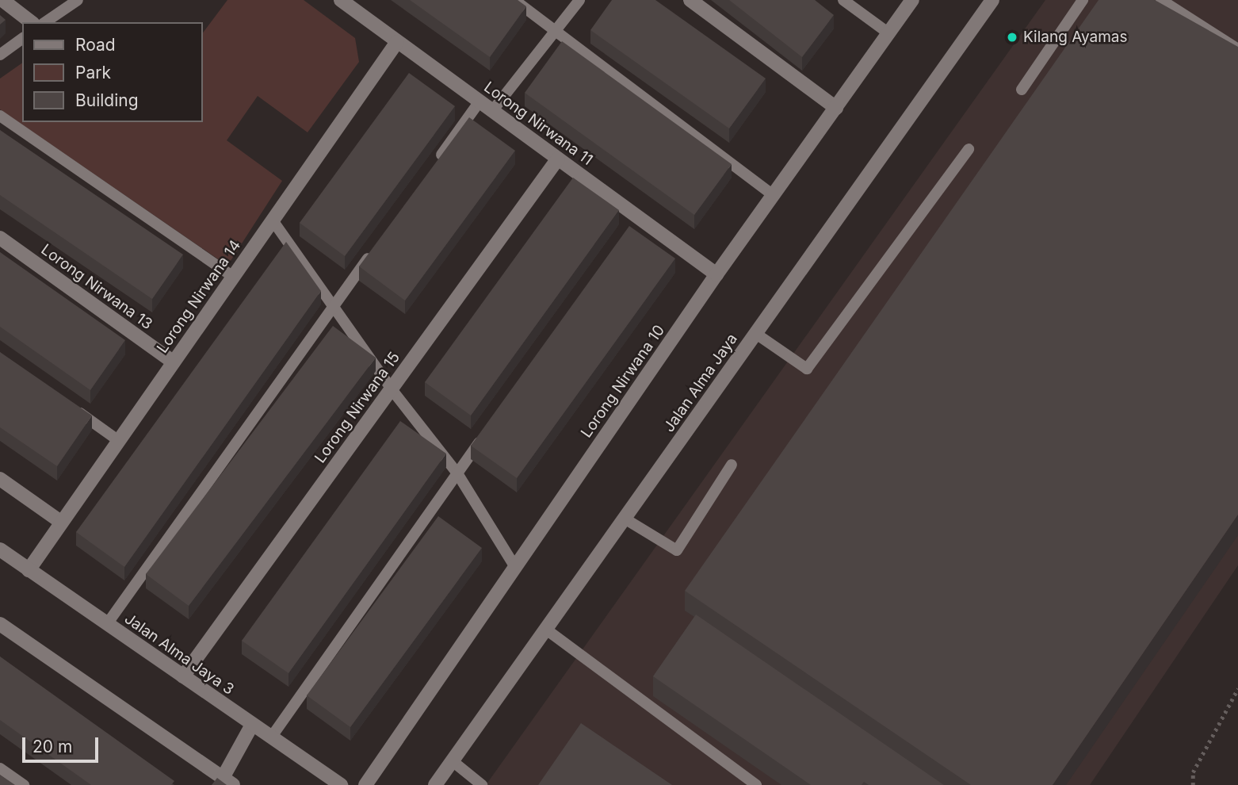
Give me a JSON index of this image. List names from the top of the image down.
{
  "streets": {
    "street": [
      "Lorong Nirwana 11",
      "Lorong Nirwana 13",
      "Lorong Nirwana 14",
      "Lorong Nirwana 10",
      "Jalan Alma Jaya",
      "Lorong Nirwana 15",
      "Jalan Alma Jaya 3"
    ]
  },
  "crossings": [
    ["Lorong Nirwana 11", "Lorong Nirwana 14"],
    ["Lorong Nirwana 11", "Lorong Nirwana 10"],
    ["Lorong Nirwana 11", "Lorong Nirwana 15"],
    ["Lorong Nirwana 13", "Lorong Nirwana 14"],
    ["Lorong Nirwana 14", "Jalan Alma Jaya 3"],
    ["Lorong Nirwana 15", "Jalan Alma Jaya 3"]
  ],
  "places": ["Kilang Ayamas"],
  "legend": ["Road", "Park", "Building"],
  "scale_bar": "20 m"
}
